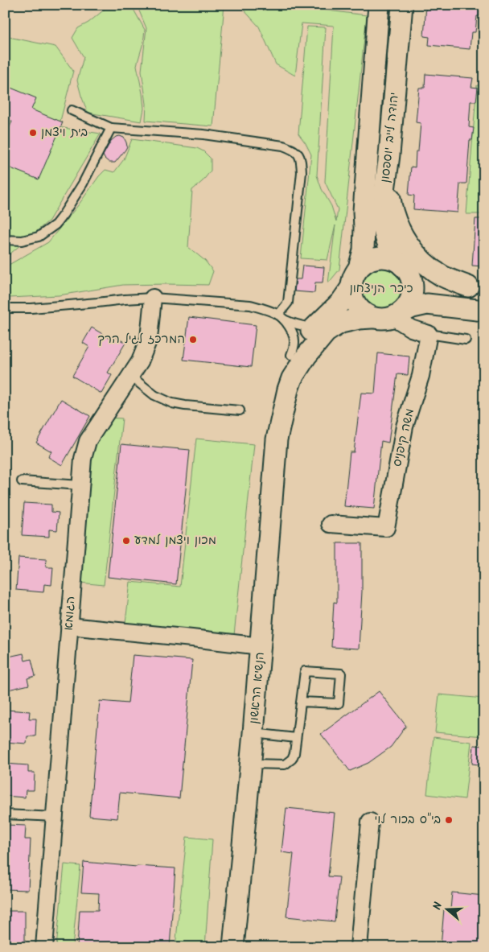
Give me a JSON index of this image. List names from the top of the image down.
{
  "streets": {
    "street": [
      "יהודה לייב יוספסון",
      "משה קיפניס",
      "הגומא",
      "הנשיא הראשון"
    ]
  },
  "crossings": [
    ["יהודה לייב יוספסון", "הנשיא הראשון"]
  ],
  "parks": ["כיכר הניצחון"],
  "places": [
    "בית ויצמן",
    "המרכז לגיל הרך",
    "מכון ויצמן למדע",
    "בי\"ס בכור לוי"
  ],
  "north": "left"
}
